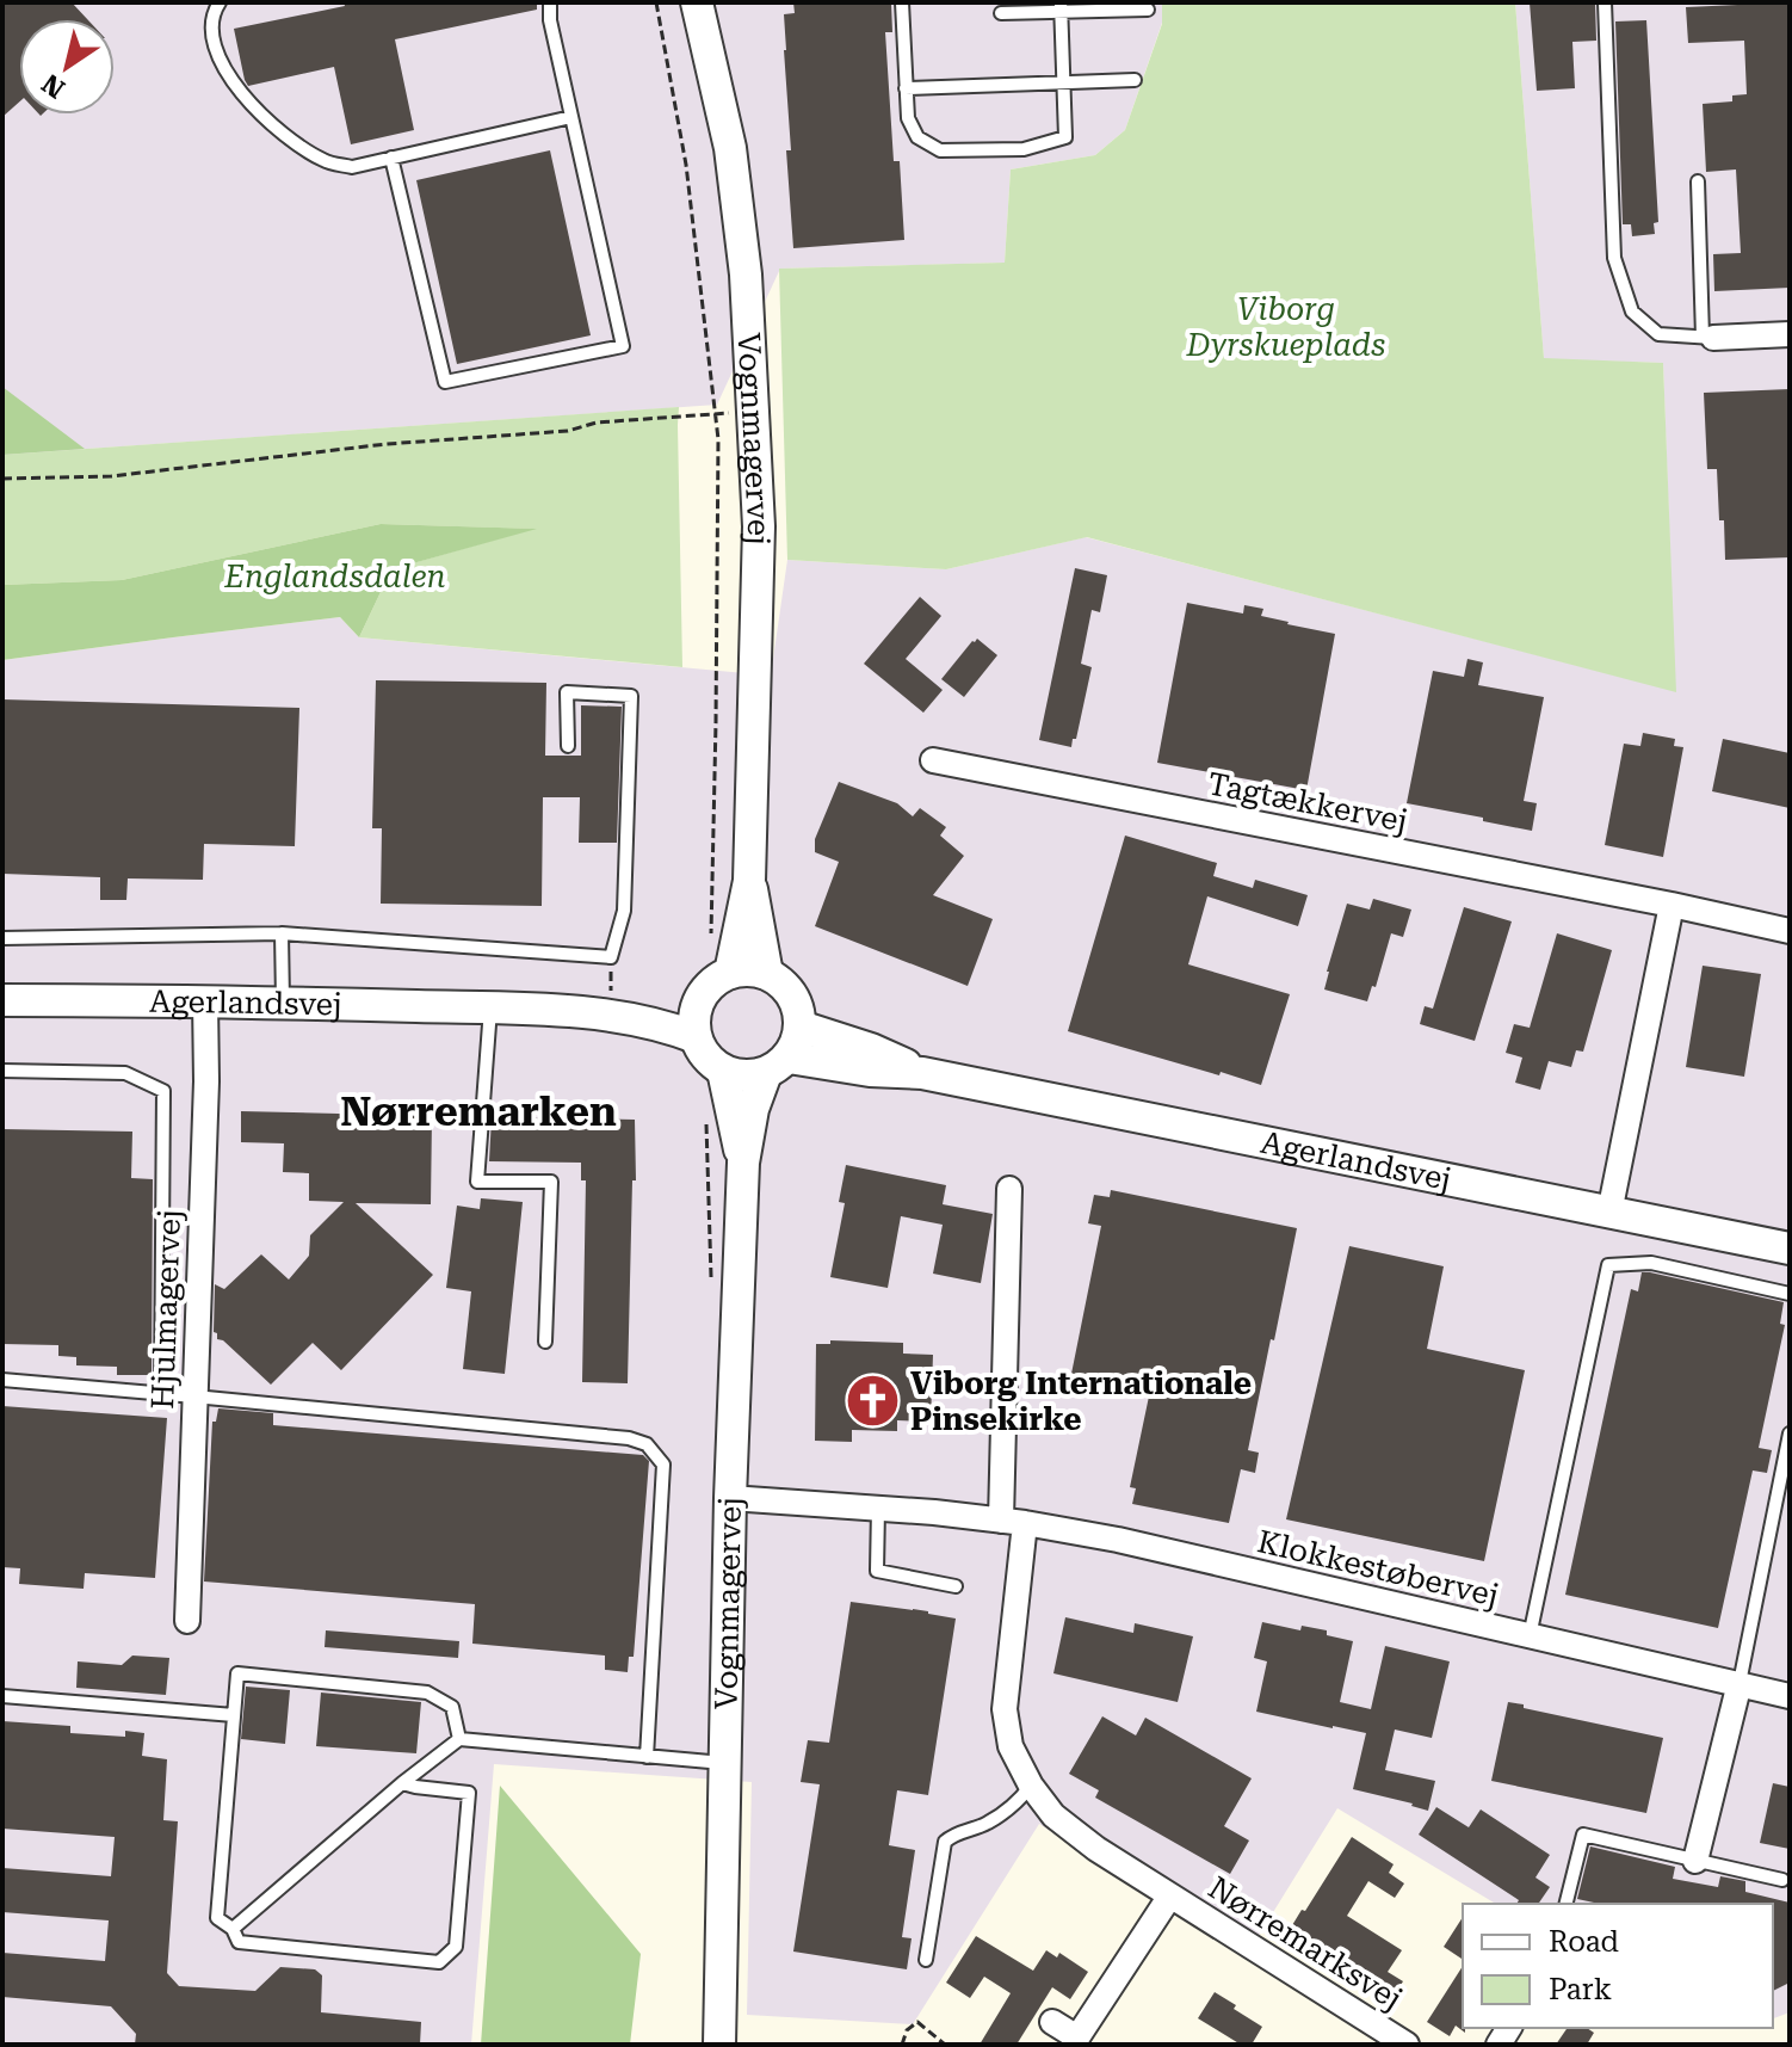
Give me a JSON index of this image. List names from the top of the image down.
{
  "streets": {
    "street": [
      "Vognmagervej",
      "Tagtækkervej",
      "Agerlandsvej",
      "Hjulmagervej",
      "Klokkestøbervej",
      "Nørremarksvej"
    ]
  },
  "crossings": [
    ["Vognmagervej", "Agerlandsvej"],
    ["Vognmagervej", "Klokkestøbervej"],
    ["Agerlandsvej", "Hjulmagervej"],
    ["Klokkestøbervej", "Nørremarksvej"]
  ],
  "districts": ["Nørremarken"],
  "parks": ["Viborg Dyrskueplads", "Englandsdalen"],
  "places": {
    "church": ["Viborg Internationale Pinsekirke"]
  },
  "legend": ["Road", "Park"],
  "north": "bottom left"
}
